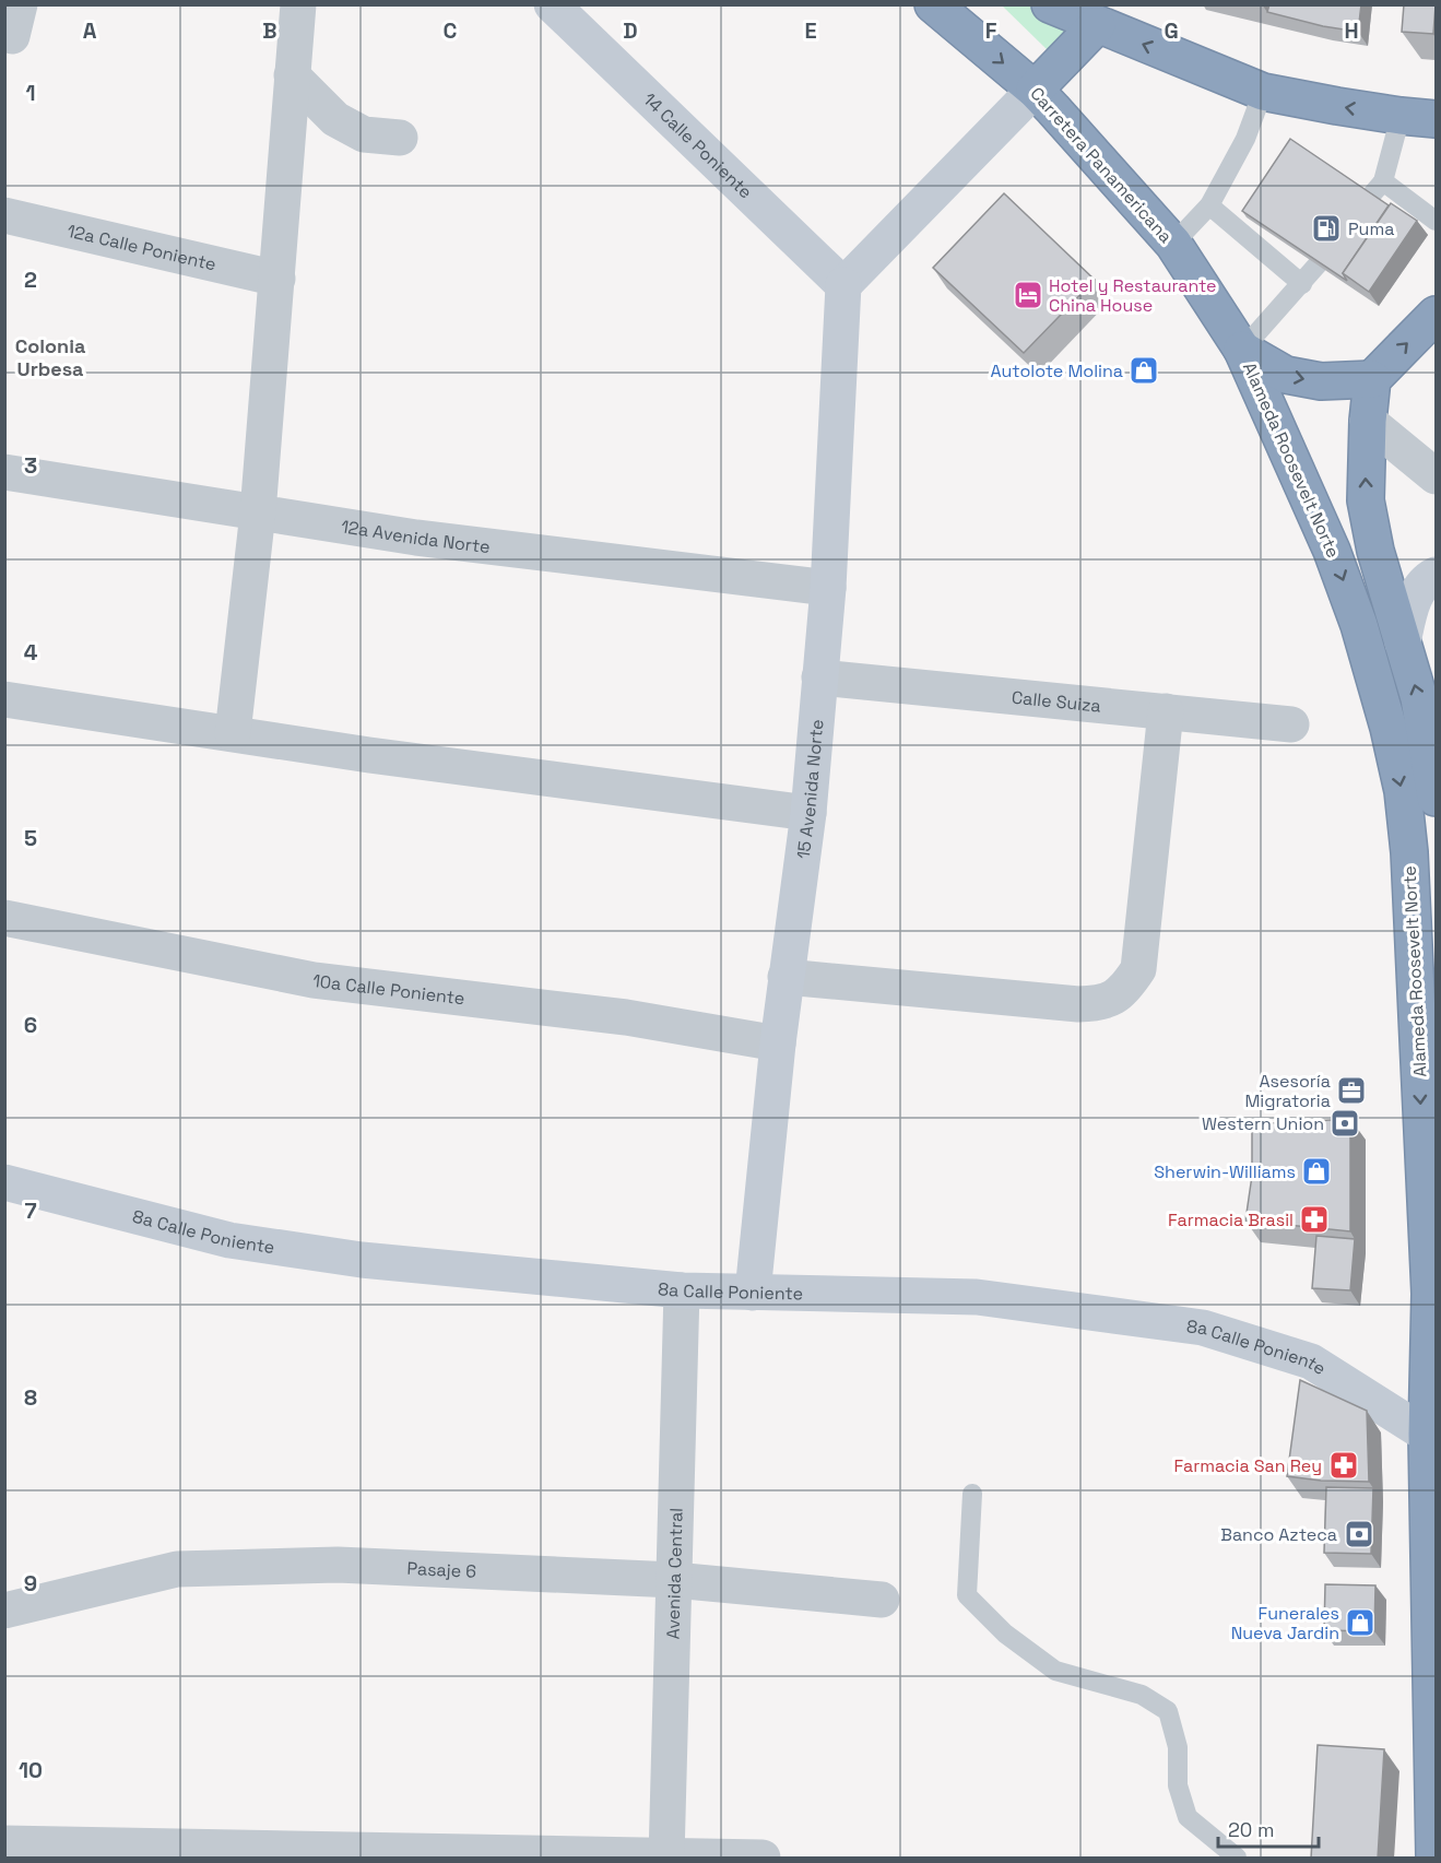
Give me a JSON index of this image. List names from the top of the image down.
{
  "streets": {
    "highway": ["Carretera Panamericana", "Alameda Roosevelt Norte"],
    "street": [
      "14 Calle Poniente",
      "12a Calle Poniente",
      "12a Avenida Norte",
      "Calle Suiza",
      "15 Avenida Norte",
      "10a Calle Poniente",
      "8a Calle Poniente",
      "Pasaje 6",
      "Avenida Central"
    ]
  },
  "crossings": [
    ["14 Calle Poniente", "15 Avenida Norte"],
    ["Carretera Panamericana", "Alameda Roosevelt Norte"],
    ["Alameda Roosevelt Norte", "8a Calle Poniente"],
    ["12a Avenida Norte", "15 Avenida Norte"],
    ["Calle Suiza", "15 Avenida Norte"],
    ["15 Avenida Norte", "10a Calle Poniente"],
    ["15 Avenida Norte", "8a Calle Poniente"],
    ["8a Calle Poniente", "Avenida Central"],
    ["Pasaje 6", "Avenida Central"]
  ],
  "districts": ["Colonia Urbesa"],
  "places": {
    "fuel station": ["Puma"],
    "hotel": ["Hotel y Restaurante China House"],
    "shop": ["Autolote Molina", "Sherwin-Williams", "Funerales Nueva Jardin"],
    "office": ["Asesoría Migratoria"],
    "bank": ["Western Union", "Banco Azteca"],
    "pharmacy": ["Farmacia Brasil", "Farmacia San Rey"]
  },
  "scale_bar": "20 m",
  "grid": {
    "columns": [
      "A",
      "B",
      "C",
      "D",
      "E",
      "F",
      "G",
      "H"
    ],
    "rows": [
      "1",
      "2",
      "3",
      "4",
      "5",
      "6",
      "7",
      "8",
      "9",
      "10"
    ]
  }
}
